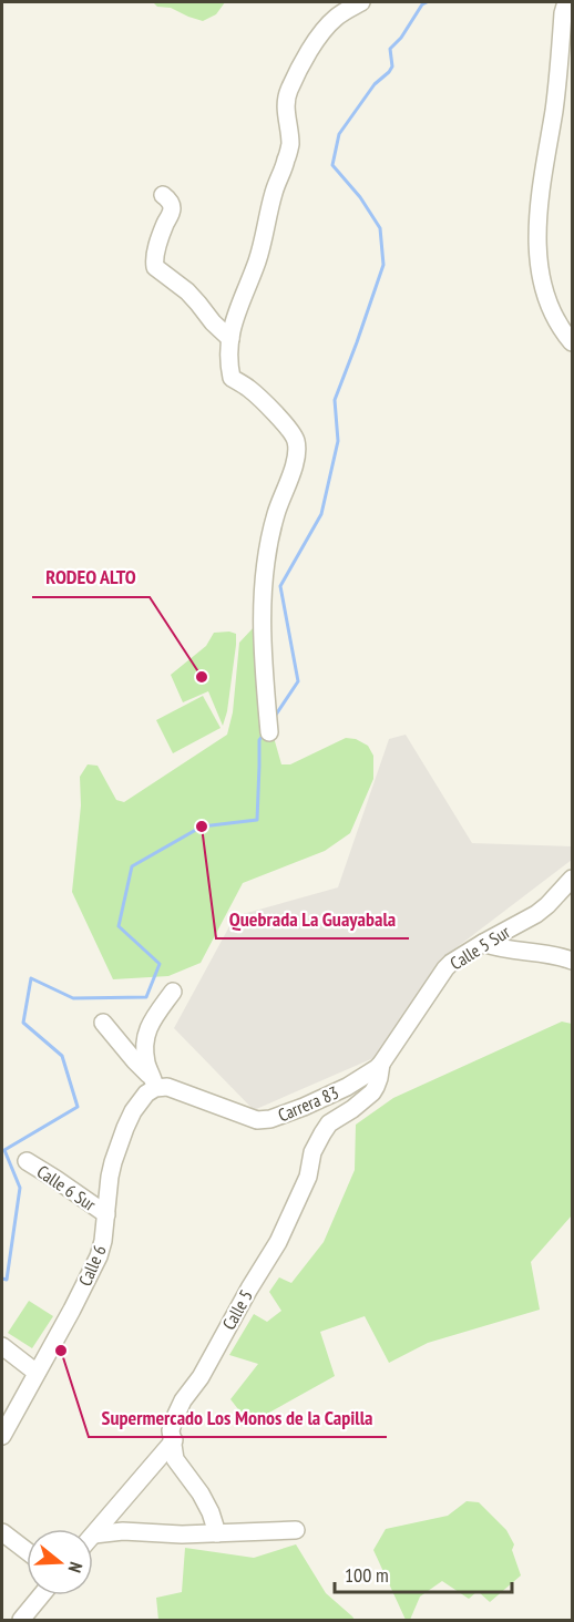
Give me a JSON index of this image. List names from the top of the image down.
{
  "streets": {
    "street": [
      "Calle 5 Sur",
      "Carrera 83",
      "Calle 6 Sur",
      "Calle 6",
      "Calle 5"
    ]
  },
  "crossings": [
    ["Calle 5 Sur", "Carrera 83"],
    ["Calle 5 Sur", "Calle 5"],
    ["Carrera 83", "Calle 6"],
    ["Carrera 83", "Calle 5"],
    ["Calle 6 Sur", "Calle 6"]
  ],
  "places": ["RODEO ALTO", "Quebrada La Guayabala", "Supermercado Los Monos de la Capilla"],
  "scale_bar": "100 m",
  "north": "right"
}
